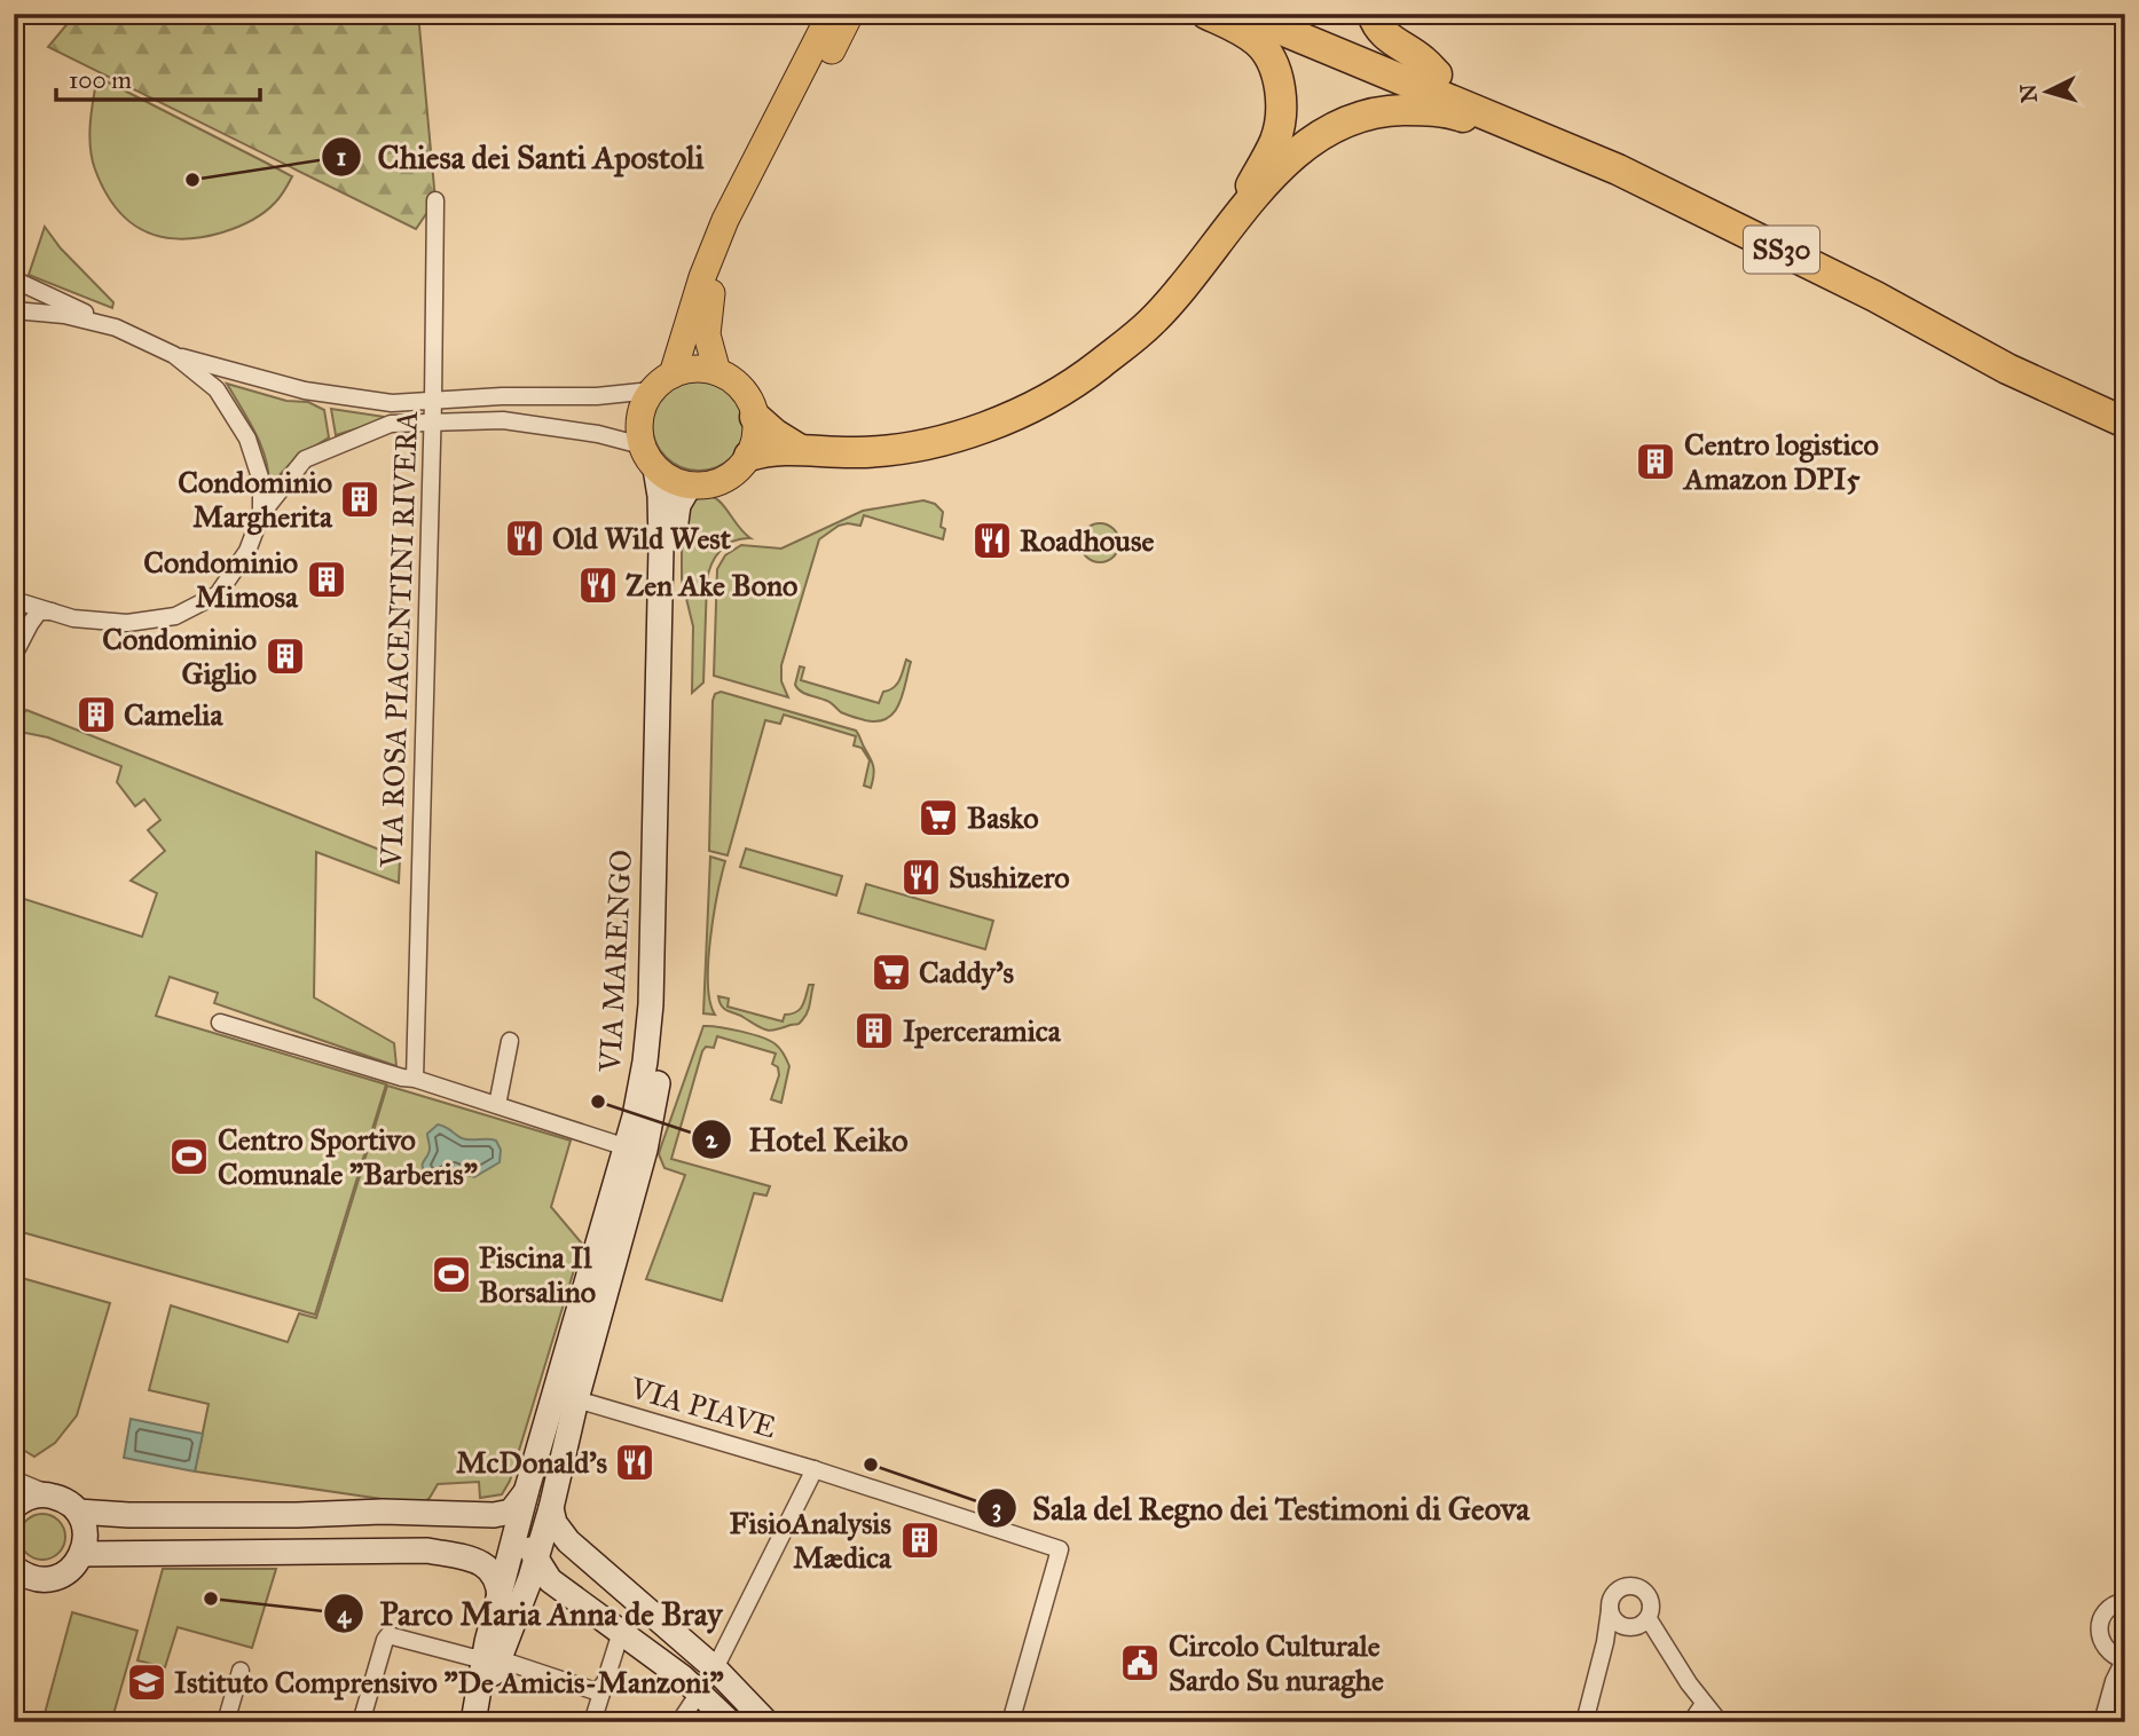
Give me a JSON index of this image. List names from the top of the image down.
{
  "streets": {
    "highway": ["SS30"],
    "main road": ["VIA MARENGO"],
    "street": ["VIA ROSA PIACENTINI RIVERA", "VIA PIAVE"]
  },
  "places": {
    "other": [
      "Chiesa dei Santi Apostoli",
      "Hotel Keiko",
      "Sala del Regno dei Testimoni di Geova",
      "Parco Maria Anna de Bray"
    ],
    "building": [
      "Centro logistico Amazon DPI5",
      "Condominio Margherita",
      "Condominio Mimosa",
      "Condominio Giglio",
      "Camelia",
      "Iperceramica",
      "FisioAnalysis Mædica"
    ],
    "restaurant": [
      "Old Wild West",
      "Roadhouse",
      "Zen Ake Bono",
      "Sushizero",
      "McDonald's"
    ],
    "supermarket": ["Basko", "Caddy's"],
    "sports": ["Centro Sportivo Comunale \"Barberis\"", "Piscina Il Borsalino"],
    "public building": ["Circolo Culturale Sardo Su nuraghe"],
    "school or university": ["Istituto Comprensivo \"De Amicis-Manzoni\""]
  },
  "scale_bar": "100 m",
  "north": "left"
}
